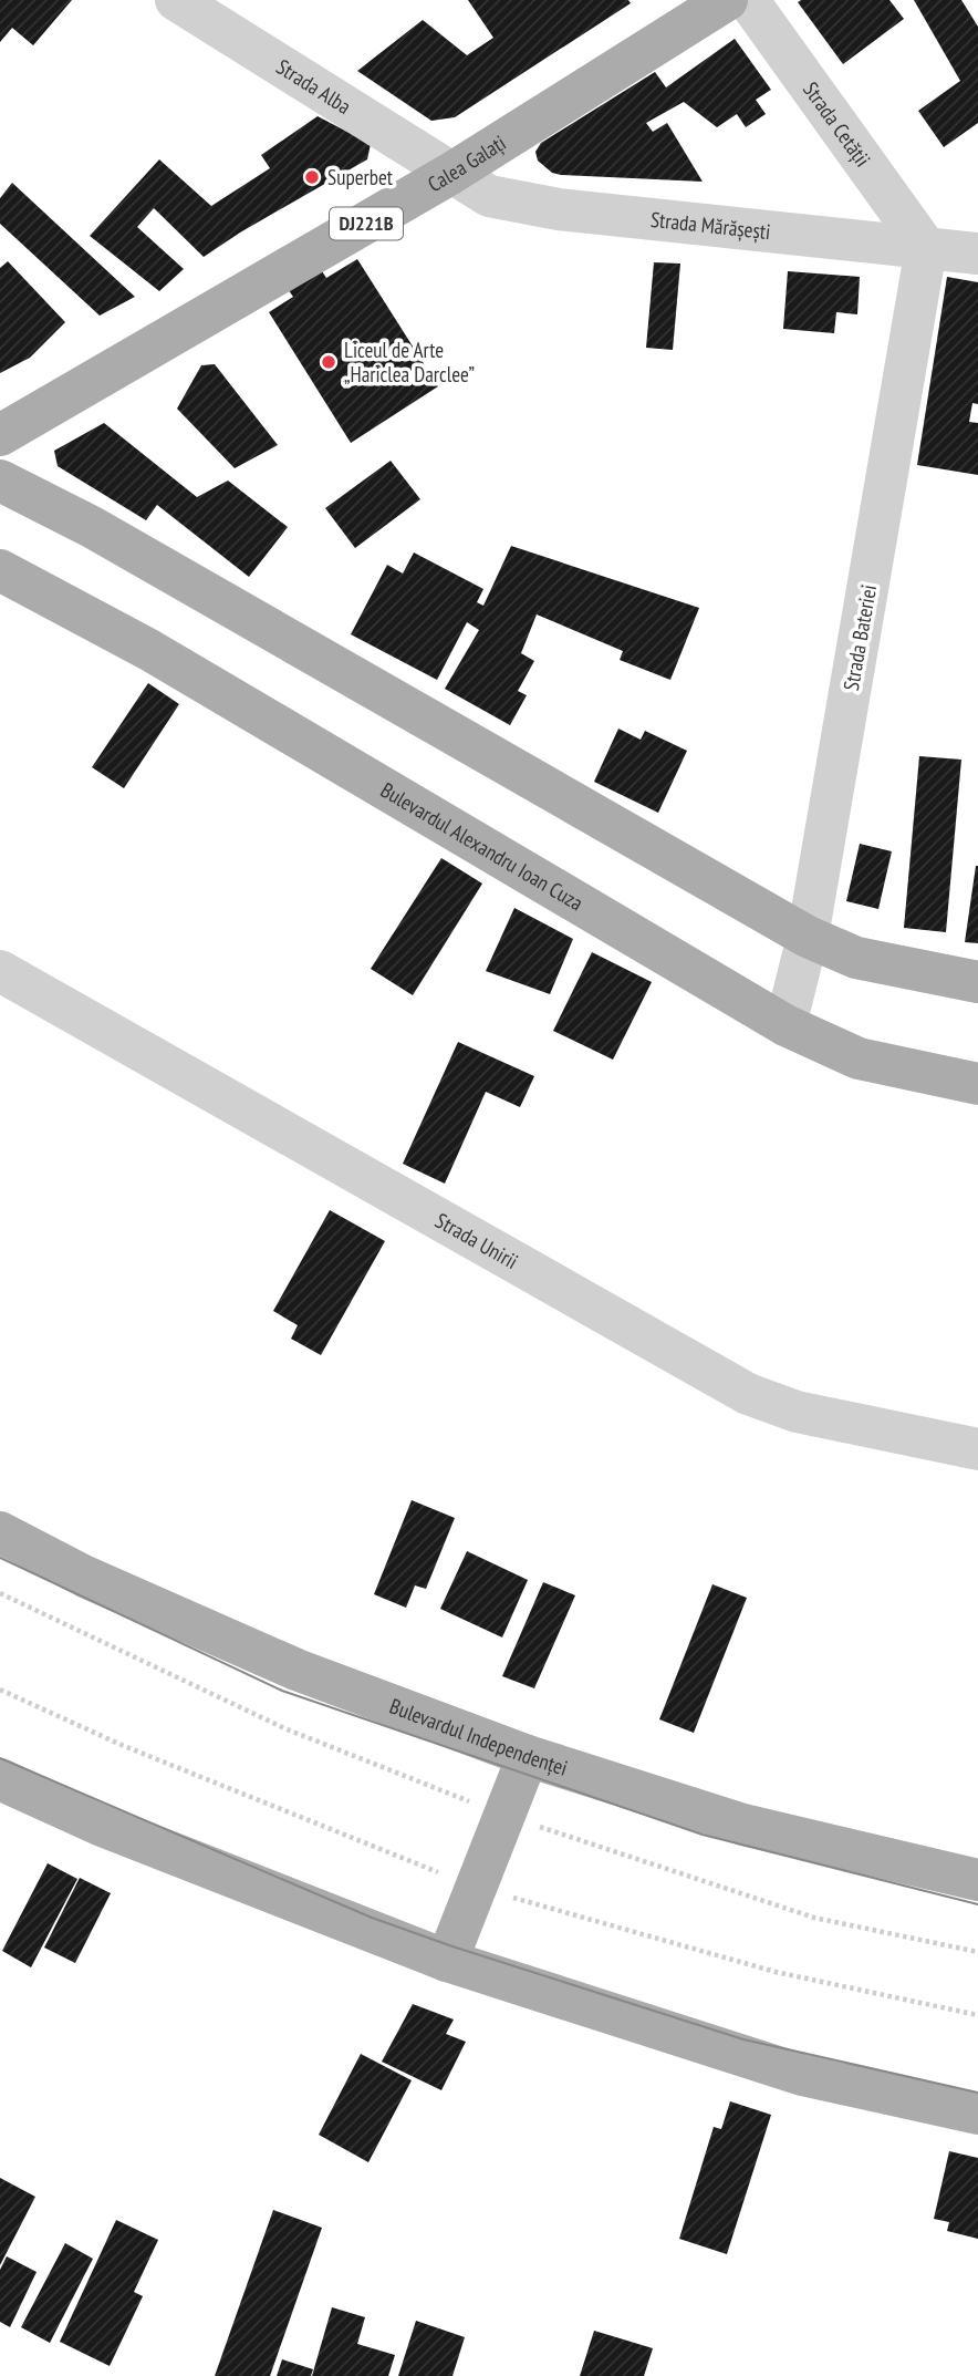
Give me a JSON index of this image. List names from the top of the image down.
{
  "streets": {
    "main road": [
      "Calea Galați",
      "DJ221B",
      "Bulevardul Alexandru Ioan Cuza",
      "Bulevardul Independenței"
    ],
    "street": [
      "Strada Alba",
      "Strada Cetății",
      "Strada Mărășești",
      "Strada Bateriei",
      "Strada Unirii"
    ]
  },
  "crossings": [
    ["Strada Alba", "Calea Galați"],
    ["Strada Alba", "Strada Mărășești"],
    ["Strada Cetății", "Strada Mărășești"],
    ["Strada Cetății", "Strada Bateriei"],
    ["Calea Galați", "Strada Mărășești"],
    ["Strada Mărășești", "Strada Bateriei"],
    ["Strada Bateriei", "Bulevardul Alexandru Ioan Cuza"]
  ],
  "places": ["Superbet", "Liceul de Arte „Hariclea Darclee”"]
}
